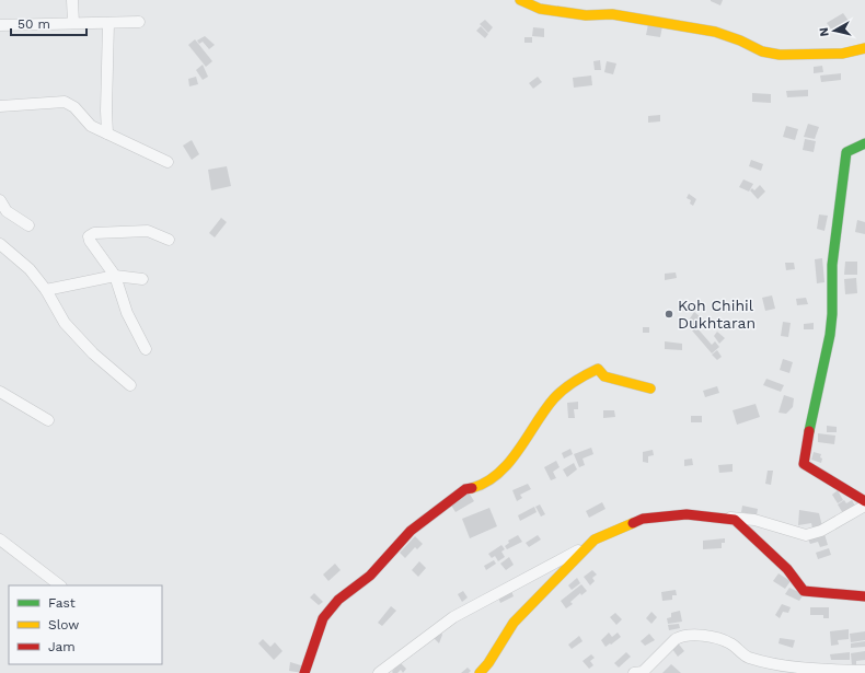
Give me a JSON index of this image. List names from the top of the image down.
{
  "places": ["Koh Chihil Dukhtaran"],
  "legend": ["Fast", "Slow", "Jam"],
  "scale_bar": "50 m",
  "north": "left"
}
